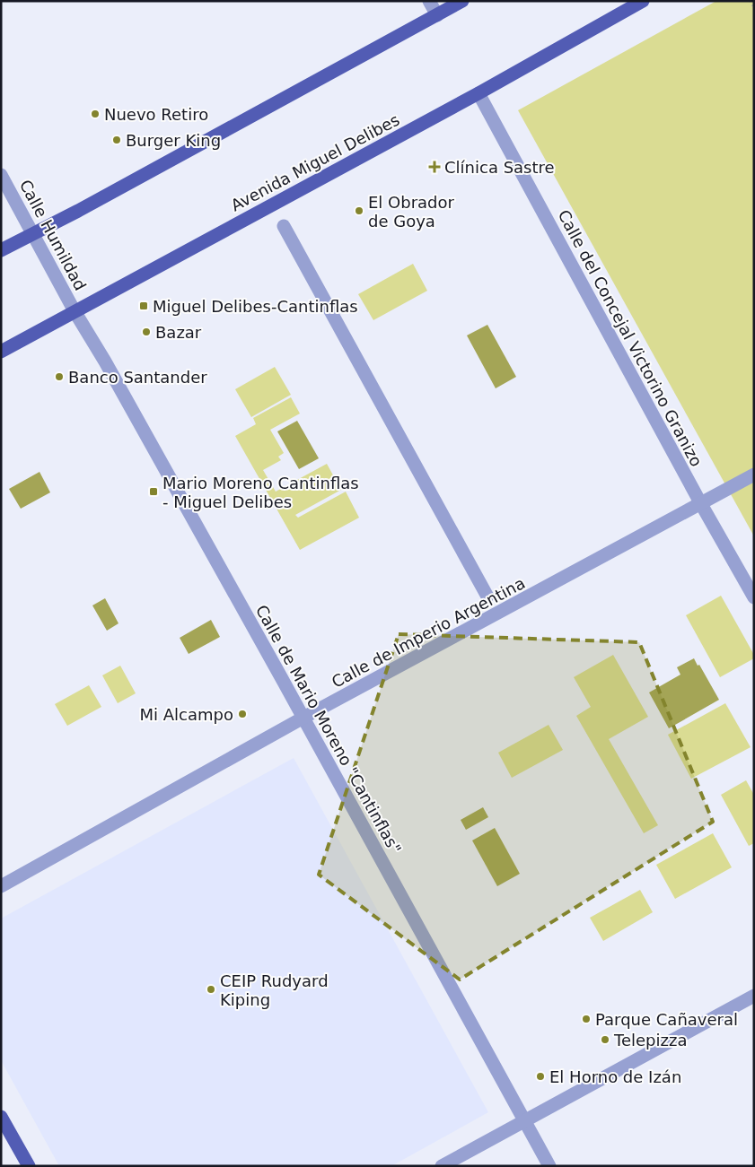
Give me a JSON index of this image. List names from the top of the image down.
{
  "streets": {
    "main road": ["Avenida Miguel Delibes"],
    "street": [
      "Calle Humildad",
      "Calle del Concejal Victorino Granizo",
      "Calle de Imperio Argentina",
      "Calle de Mario Moreno \"Cantinflas\""
    ]
  },
  "crossings": [
    ["Avenida Miguel Delibes", "Calle Humildad"],
    ["Avenida Miguel Delibes", "Calle del Concejal Victorino Granizo"],
    ["Avenida Miguel Delibes", "Calle de Mario Moreno \"Cantinflas\""],
    ["Calle Humildad", "Calle de Mario Moreno \"Cantinflas\""],
    ["Calle del Concejal Victorino Granizo", "Calle de Imperio Argentina"],
    ["Calle de Imperio Argentina", "Calle de Mario Moreno \"Cantinflas\""]
  ],
  "places": {
    "other": [
      "Nuevo Retiro",
      "Burger King",
      "El Obrador de Goya",
      "Bazar",
      "Banco Santander",
      "Mi Alcampo",
      "CEIP Rudyard Kiping",
      "Parque Cañaveral",
      "Telepizza",
      "El Horno de Izán"
    ],
    "health": ["Clínica Sastre"],
    "transit": ["Miguel Delibes-Cantinflas", "Mario Moreno Cantinflas - Miguel Delibes"]
  }
}
